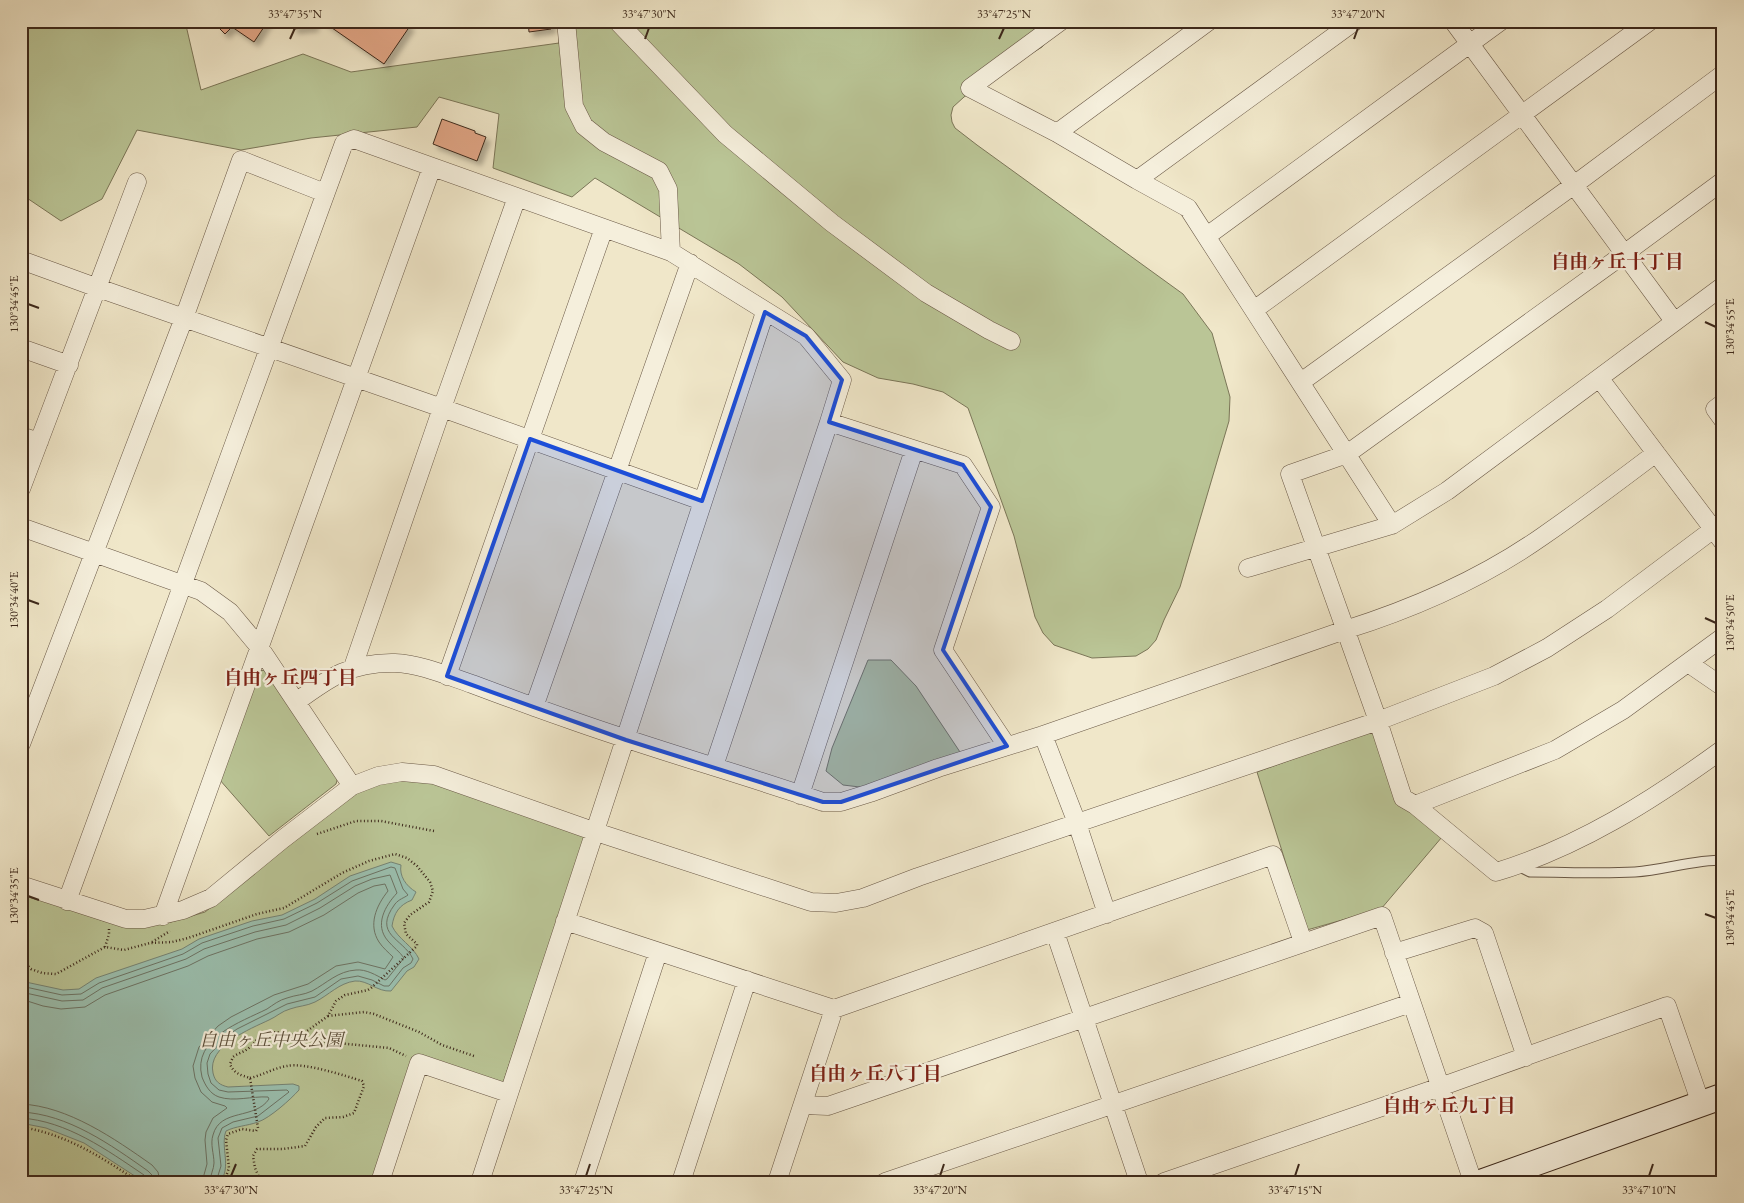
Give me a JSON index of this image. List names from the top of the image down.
{
  "districts": [
    "自由ヶ丘十丁目",
    "自由ヶ丘四丁目",
    "自由ヶ丘八丁目",
    "自由ヶ丘九丁目"
  ],
  "parks": ["自由ヶ丘中央公園"],
  "coordinates": [
    "33°47'35\"N",
    "33°47'30\"N",
    "33°47'25\"N",
    "33°47'20\"N",
    "130°34'45\"E",
    "130°34'55\"E",
    "130°34'40\"E",
    "130°34'50\"E",
    "130°34'35\"E",
    "33°47'15\"N",
    "33°47'10\"N"
  ]
}
